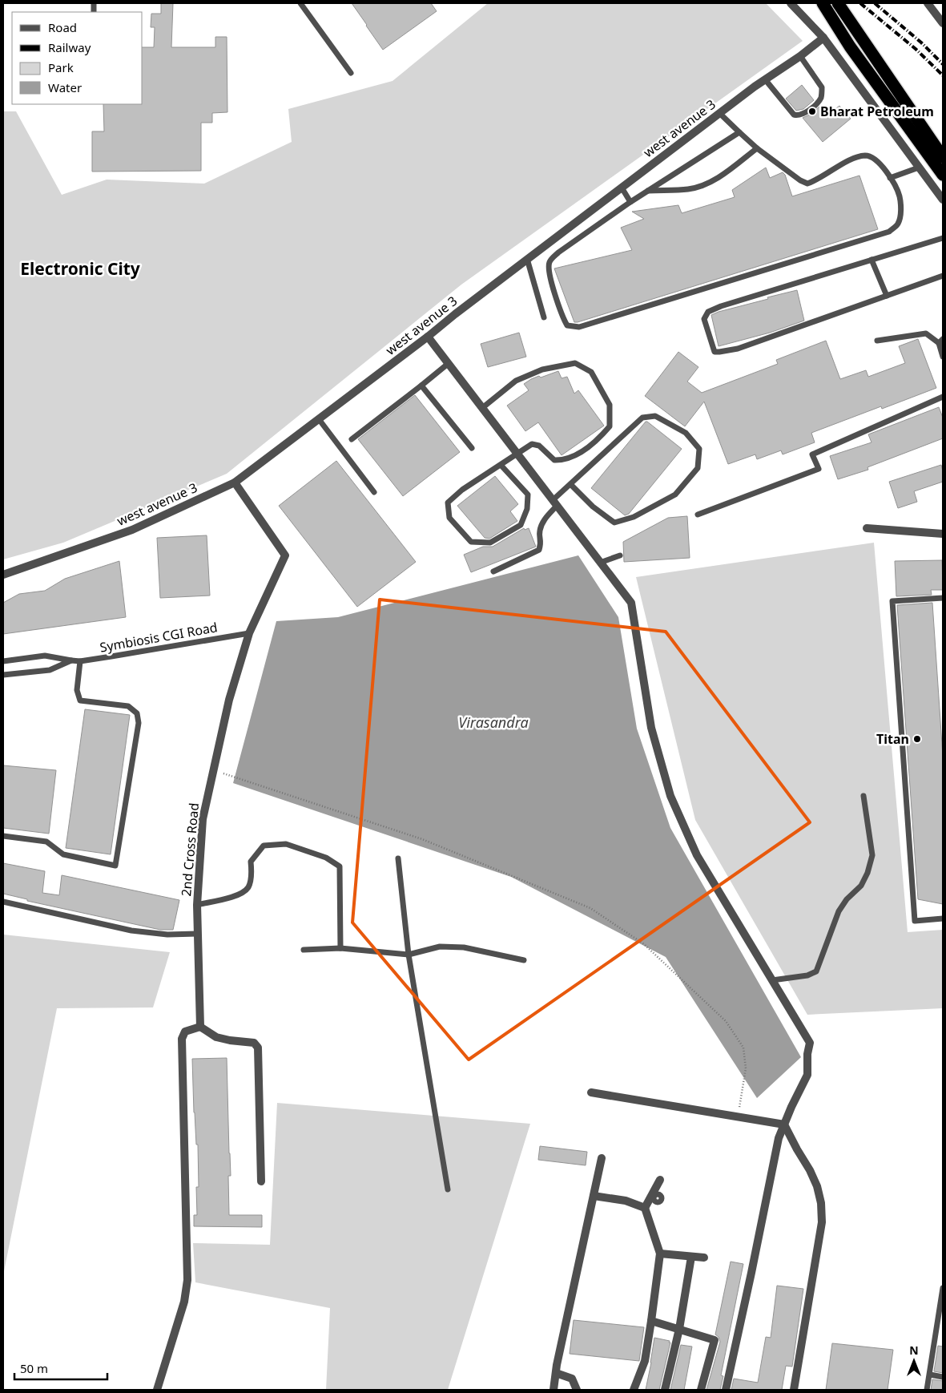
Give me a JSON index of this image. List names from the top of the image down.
{
  "streets": {
    "street": ["west avenue 3", "2nd Cross Road"],
    "lane": ["Symbiosis CGI Road"]
  },
  "crossings": [
    ["west avenue 3", "2nd Cross Road"],
    ["Symbiosis CGI Road", "2nd Cross Road"]
  ],
  "districts": ["Electronic City"],
  "water": ["Virasandra"],
  "places": ["Bharat Petroleum", "Titan"],
  "legend": [
    "Road",
    "Railway",
    "Park",
    "Water"
  ],
  "scale_bar": "50 m",
  "north": "top"
}
